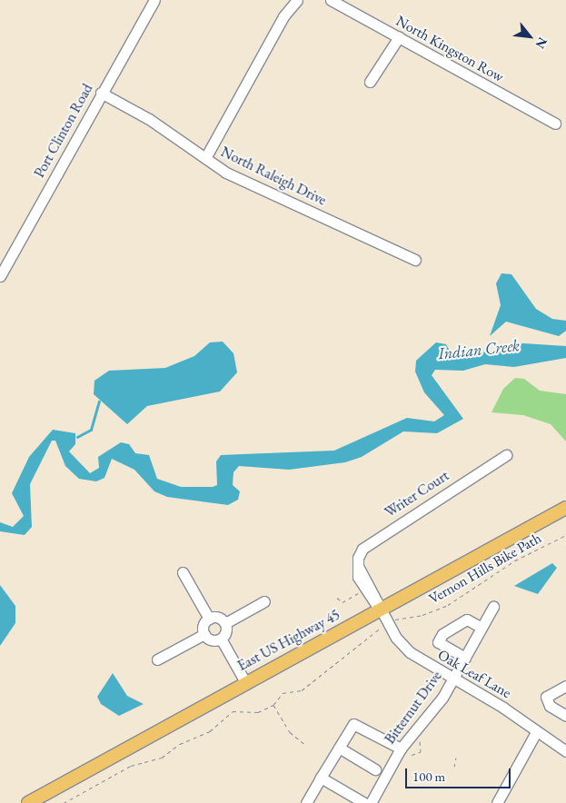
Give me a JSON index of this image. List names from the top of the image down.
{
  "streets": {
    "main road": ["East US Highway 45"],
    "street": [
      "North Kingston Row",
      "Port Clinton Road",
      "North Raleigh Drive",
      "Writer Court",
      "Oak Leaf Lane",
      "Bitternut Drive"
    ],
    "path": ["Vernon Hills Bike Path"]
  },
  "crossings": [
    ["Port Clinton Road", "North Raleigh Drive"],
    ["Writer Court", "East US Highway 45"],
    ["Writer Court", "Oak Leaf Lane"],
    ["Vernon Hills Bike Path", "Oak Leaf Lane"],
    ["East US Highway 45", "Oak Leaf Lane"],
    ["Oak Leaf Lane", "Bitternut Drive"]
  ],
  "water": ["Indian Creek"],
  "scale_bar": "100 m",
  "north": "bottom right"
}
